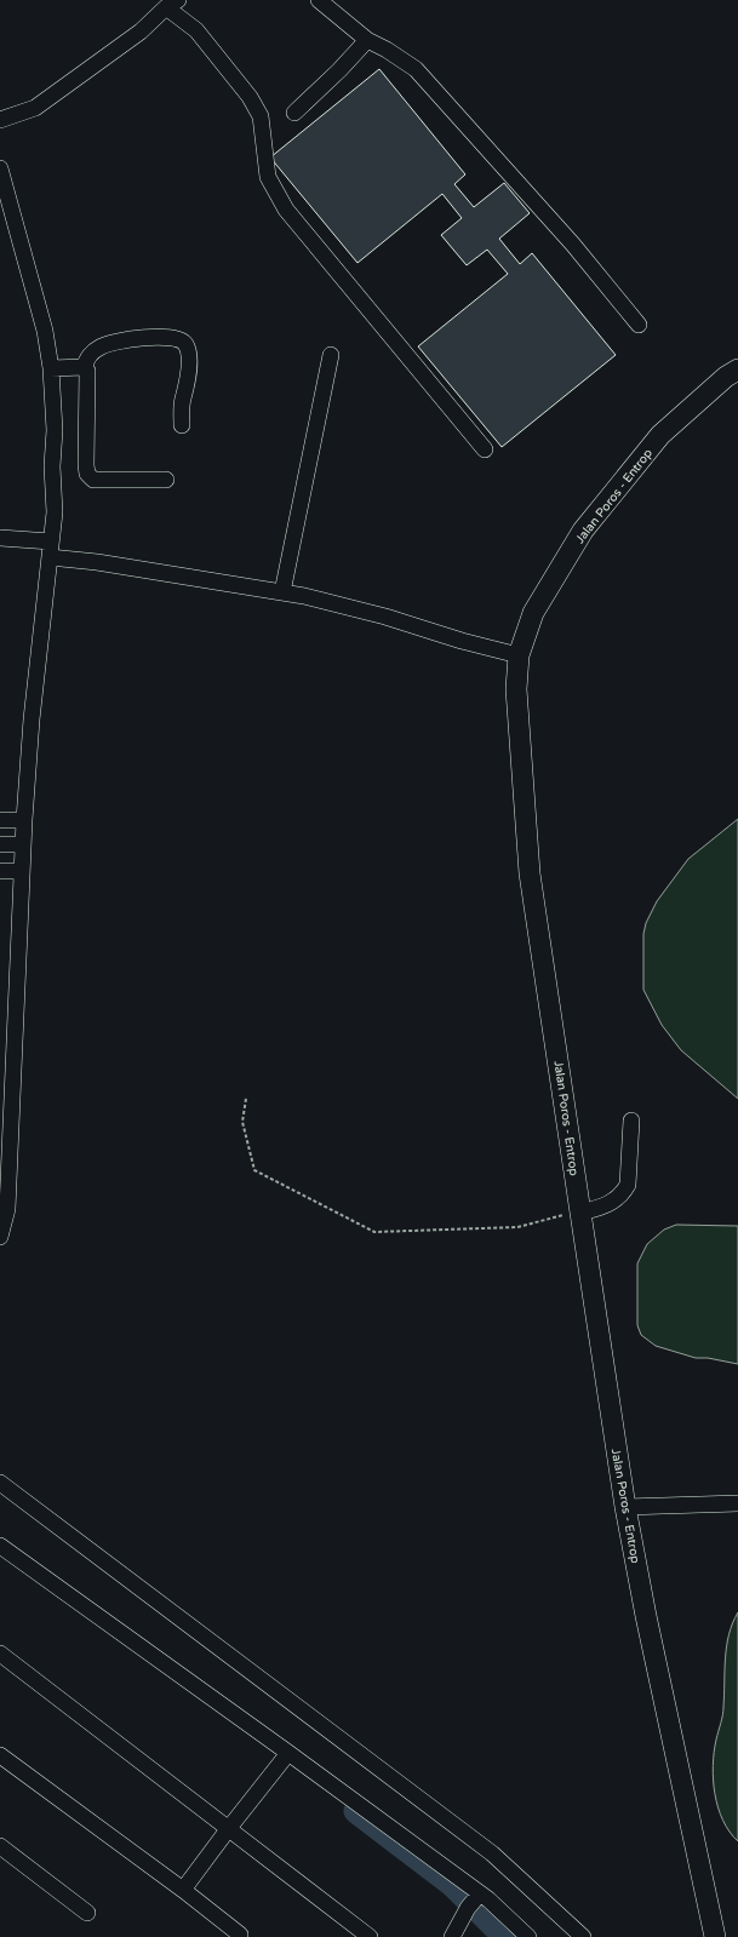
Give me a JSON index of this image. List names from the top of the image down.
{
  "streets": {
    "main road": ["Jalan Poros - Entrop"]
  }
}
